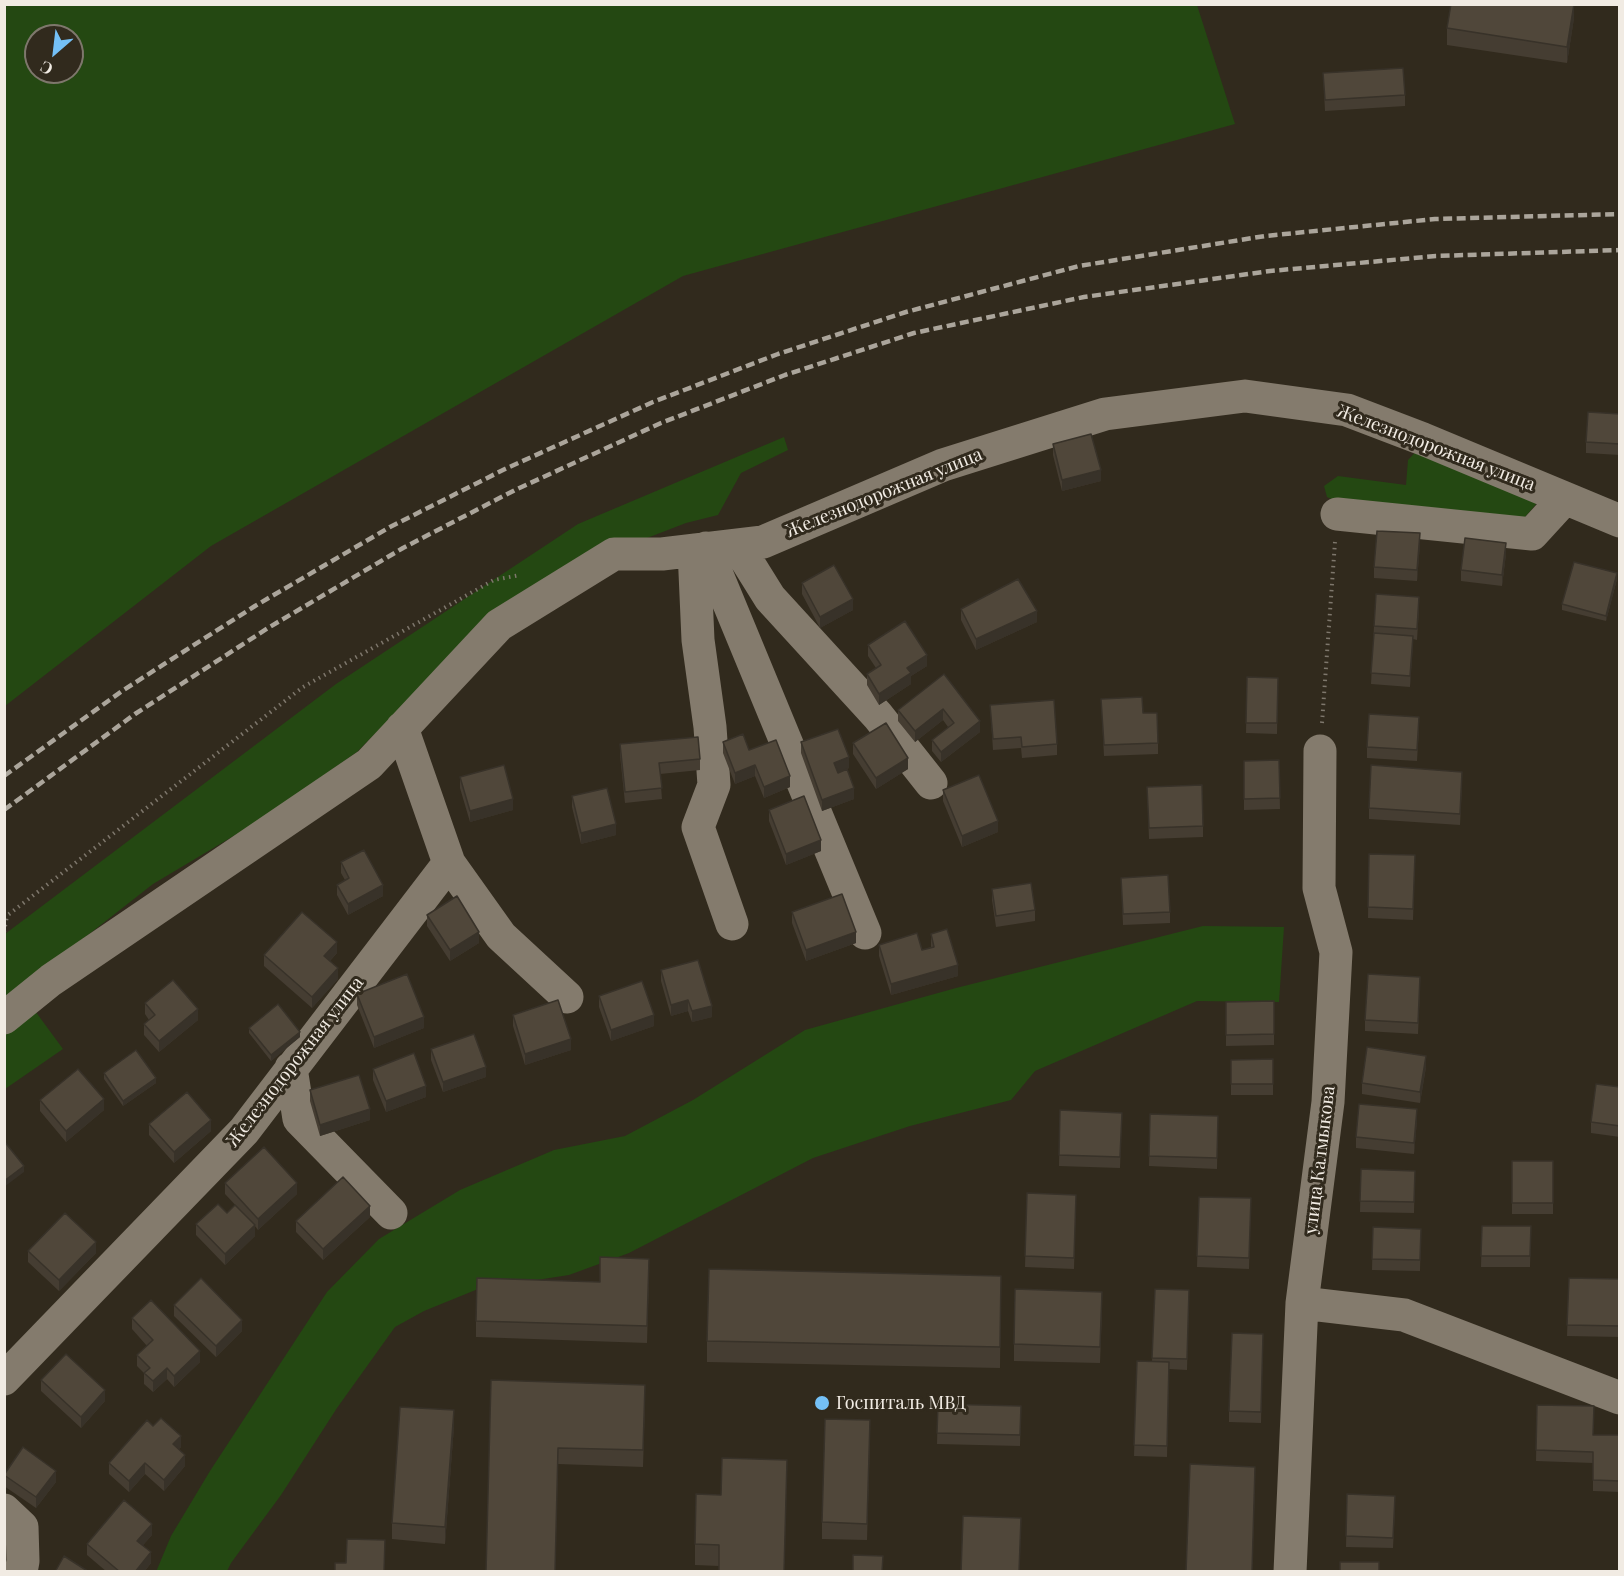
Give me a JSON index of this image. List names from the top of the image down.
{
  "streets": {
    "street": ["Железнодорожная улица", "улица Калмыкова"]
  },
  "places": ["Госпиталь МВД"],
  "north": "bottom left"
}
